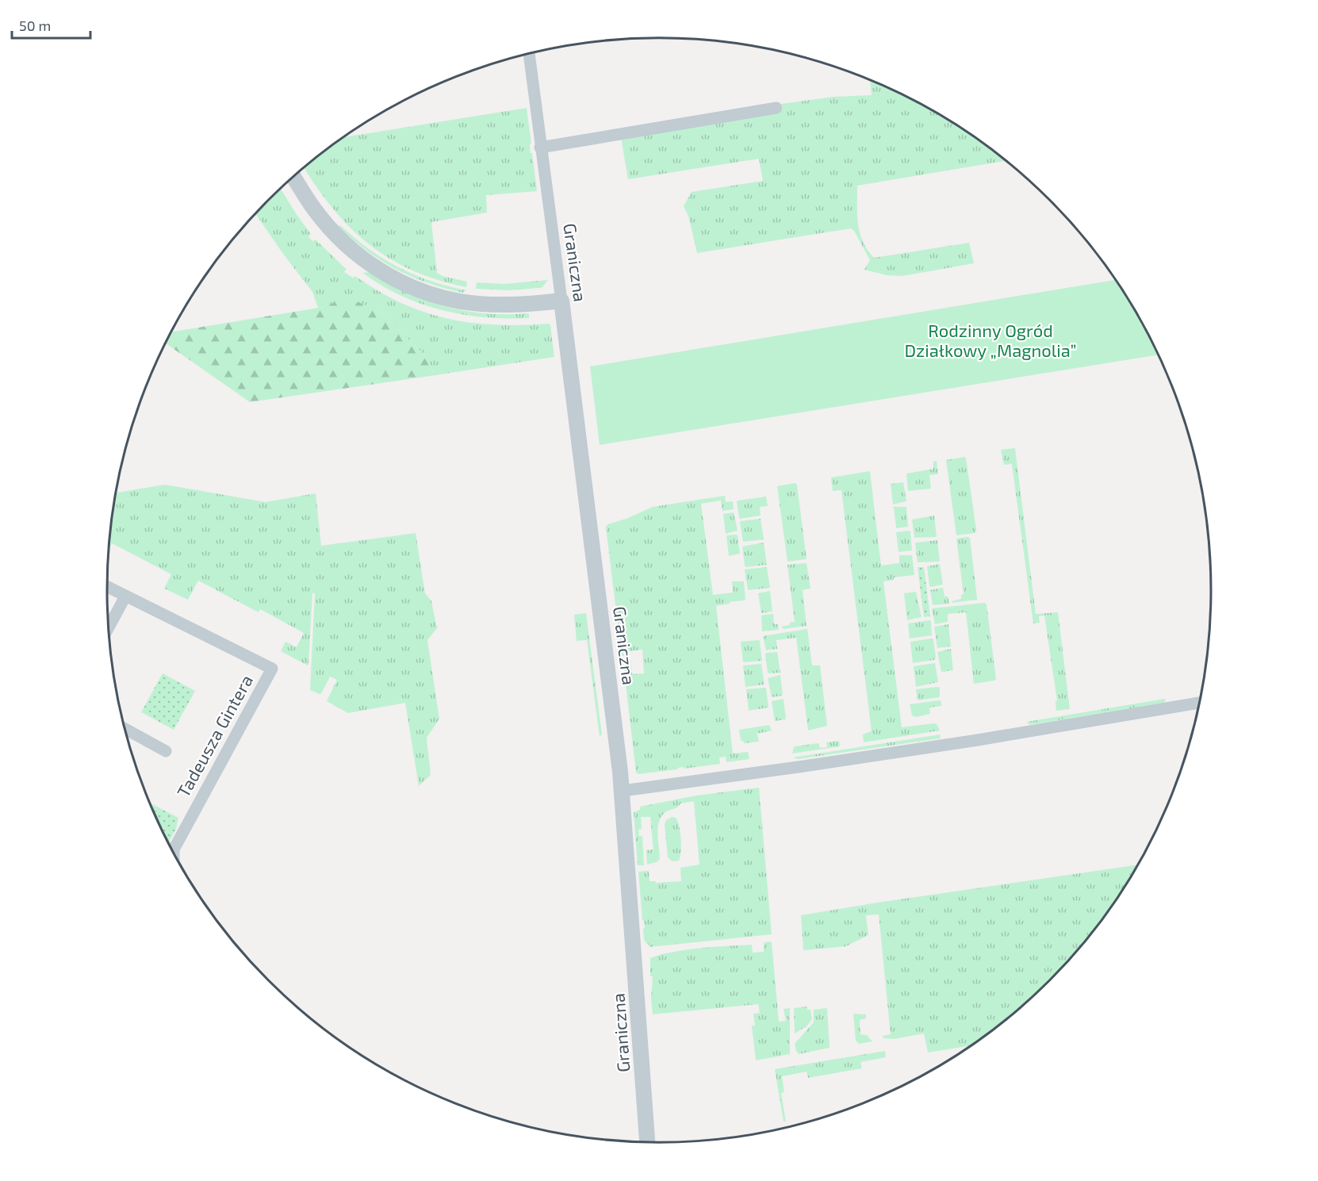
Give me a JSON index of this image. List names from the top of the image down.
{
  "streets": {
    "street": ["Graniczna", "Tadeusza Gintera"]
  },
  "parks": ["Rodzinny Ogród Działkowy „Magnolia”"],
  "scale_bar": "50 m"
}
